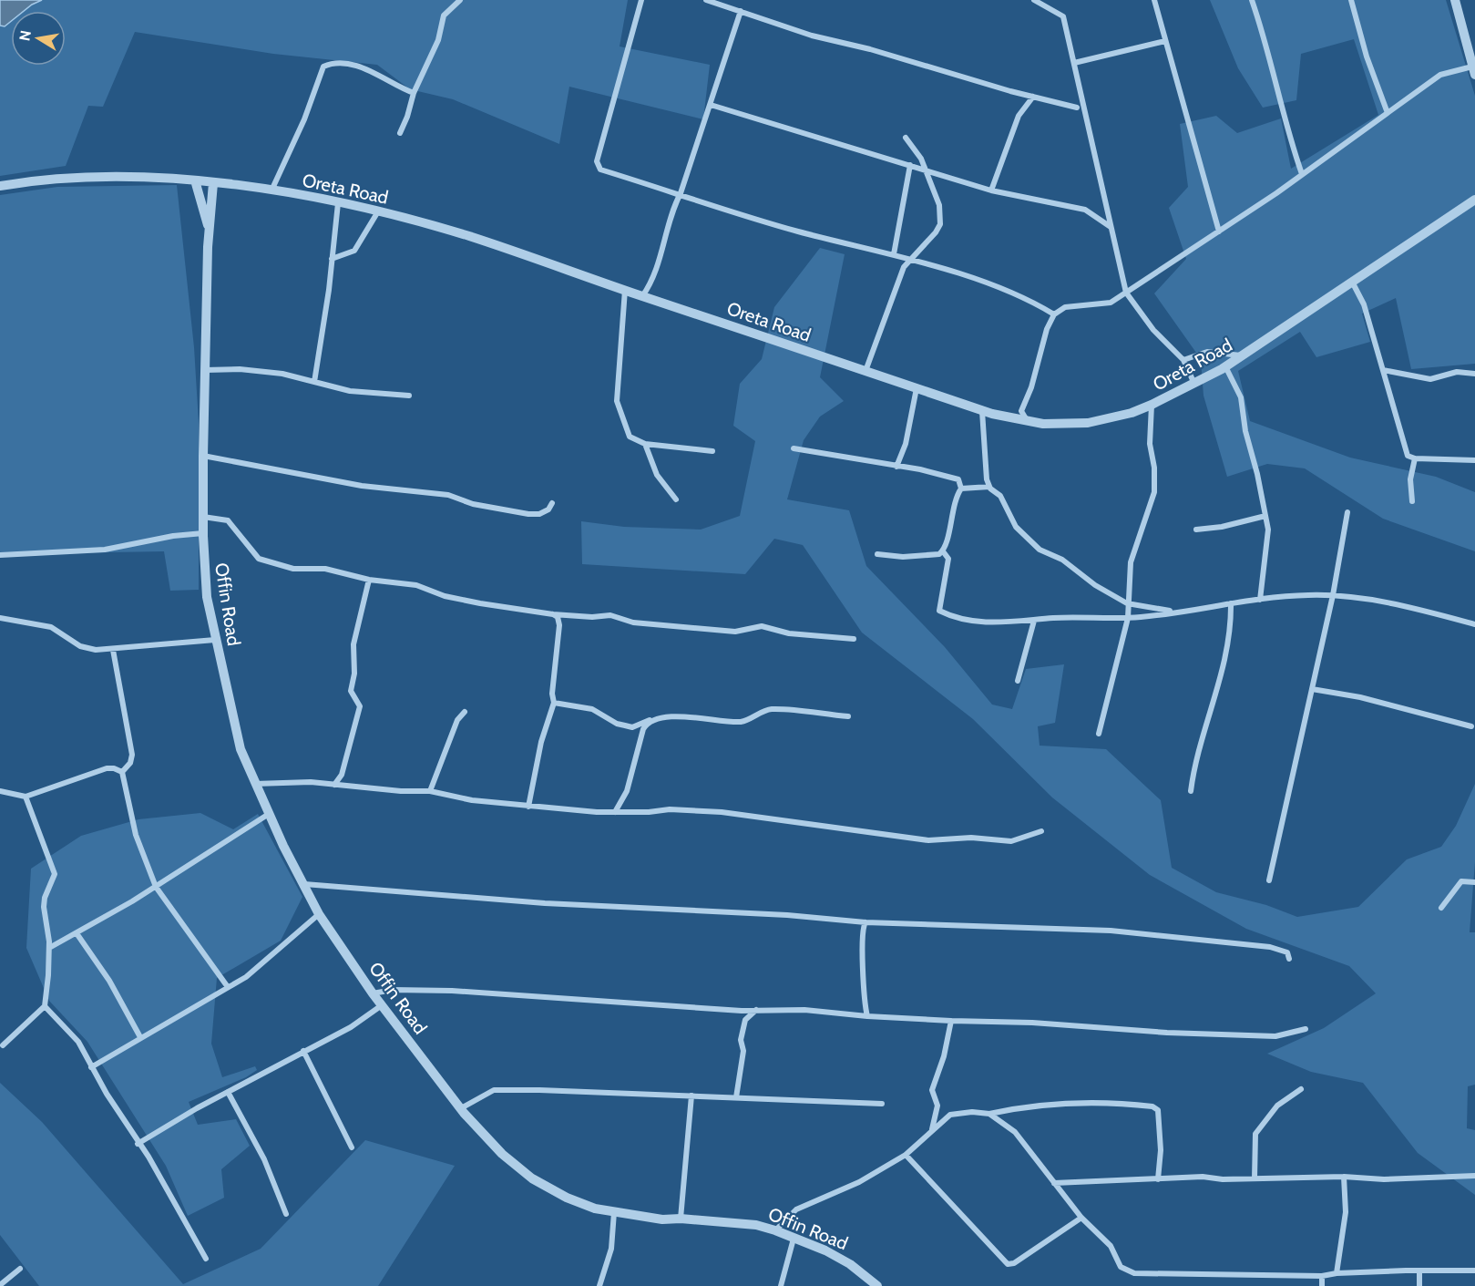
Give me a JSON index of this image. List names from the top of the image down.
{
  "streets": {
    "street": ["Oreta Road", "Offin Road"]
  },
  "north": "left"
}
